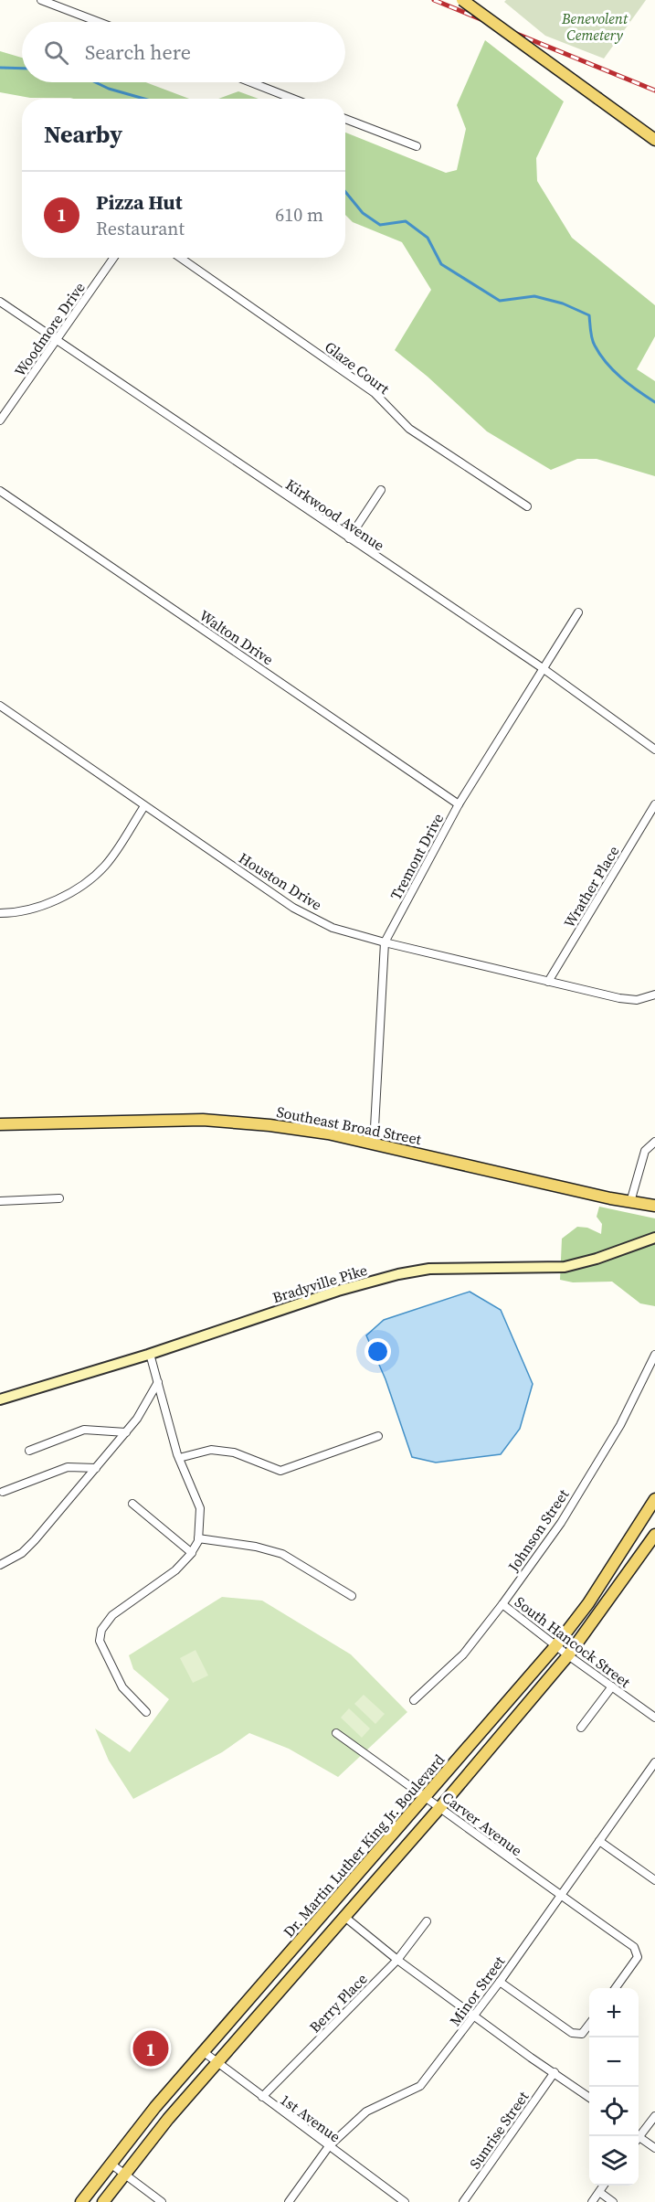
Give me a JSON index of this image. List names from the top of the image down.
{
  "streets": {
    "main road": ["Southeast Broad Street", "Bradyville Pike", "Dr. Martin Luther King Jr. Boulevard"],
    "street": [
      "Woodmore Drive",
      "Glaze Court",
      "Kirkwood Avenue",
      "Walton Drive",
      "Tremont Drive",
      "Houston Drive",
      "Wrather Place",
      "Johnson Street",
      "South Hancock Street",
      "Carver Avenue",
      "Minor Street",
      "Berry Place",
      "1st Avenue",
      "Sunrise Street"
    ]
  },
  "crossings": [
    ["Woodmore Drive", "Kirkwood Avenue"],
    ["Kirkwood Avenue", "Tremont Drive"],
    ["Walton Drive", "Tremont Drive"],
    ["Tremont Drive", "Houston Drive"],
    ["Tremont Drive", "Southeast Broad Street"],
    ["Houston Drive", "Wrather Place"],
    ["Johnson Street", "South Hancock Street"],
    ["South Hancock Street", "Dr. Martin Luther King Jr. Boulevard"],
    ["Carver Avenue", "Dr. Martin Luther King Jr. Boulevard"],
    ["Carver Avenue", "Minor Street"],
    ["Dr. Martin Luther King Jr. Boulevard", "1st Avenue"],
    ["Minor Street", "1st Avenue"],
    ["Berry Place", "1st Avenue"]
  ],
  "parks": ["Benevolent Cemetery"],
  "page": {
    "search": "Search here",
    "heading": "Nearby",
    "list": [
      {
        "mark": "1",
        "name": "Pizza Hut",
        "note": "Restaurant",
        "value": "610 m"
      }
    ],
    "map_buttons": ["+", "−"],
    "pins": "1"
  }
}
